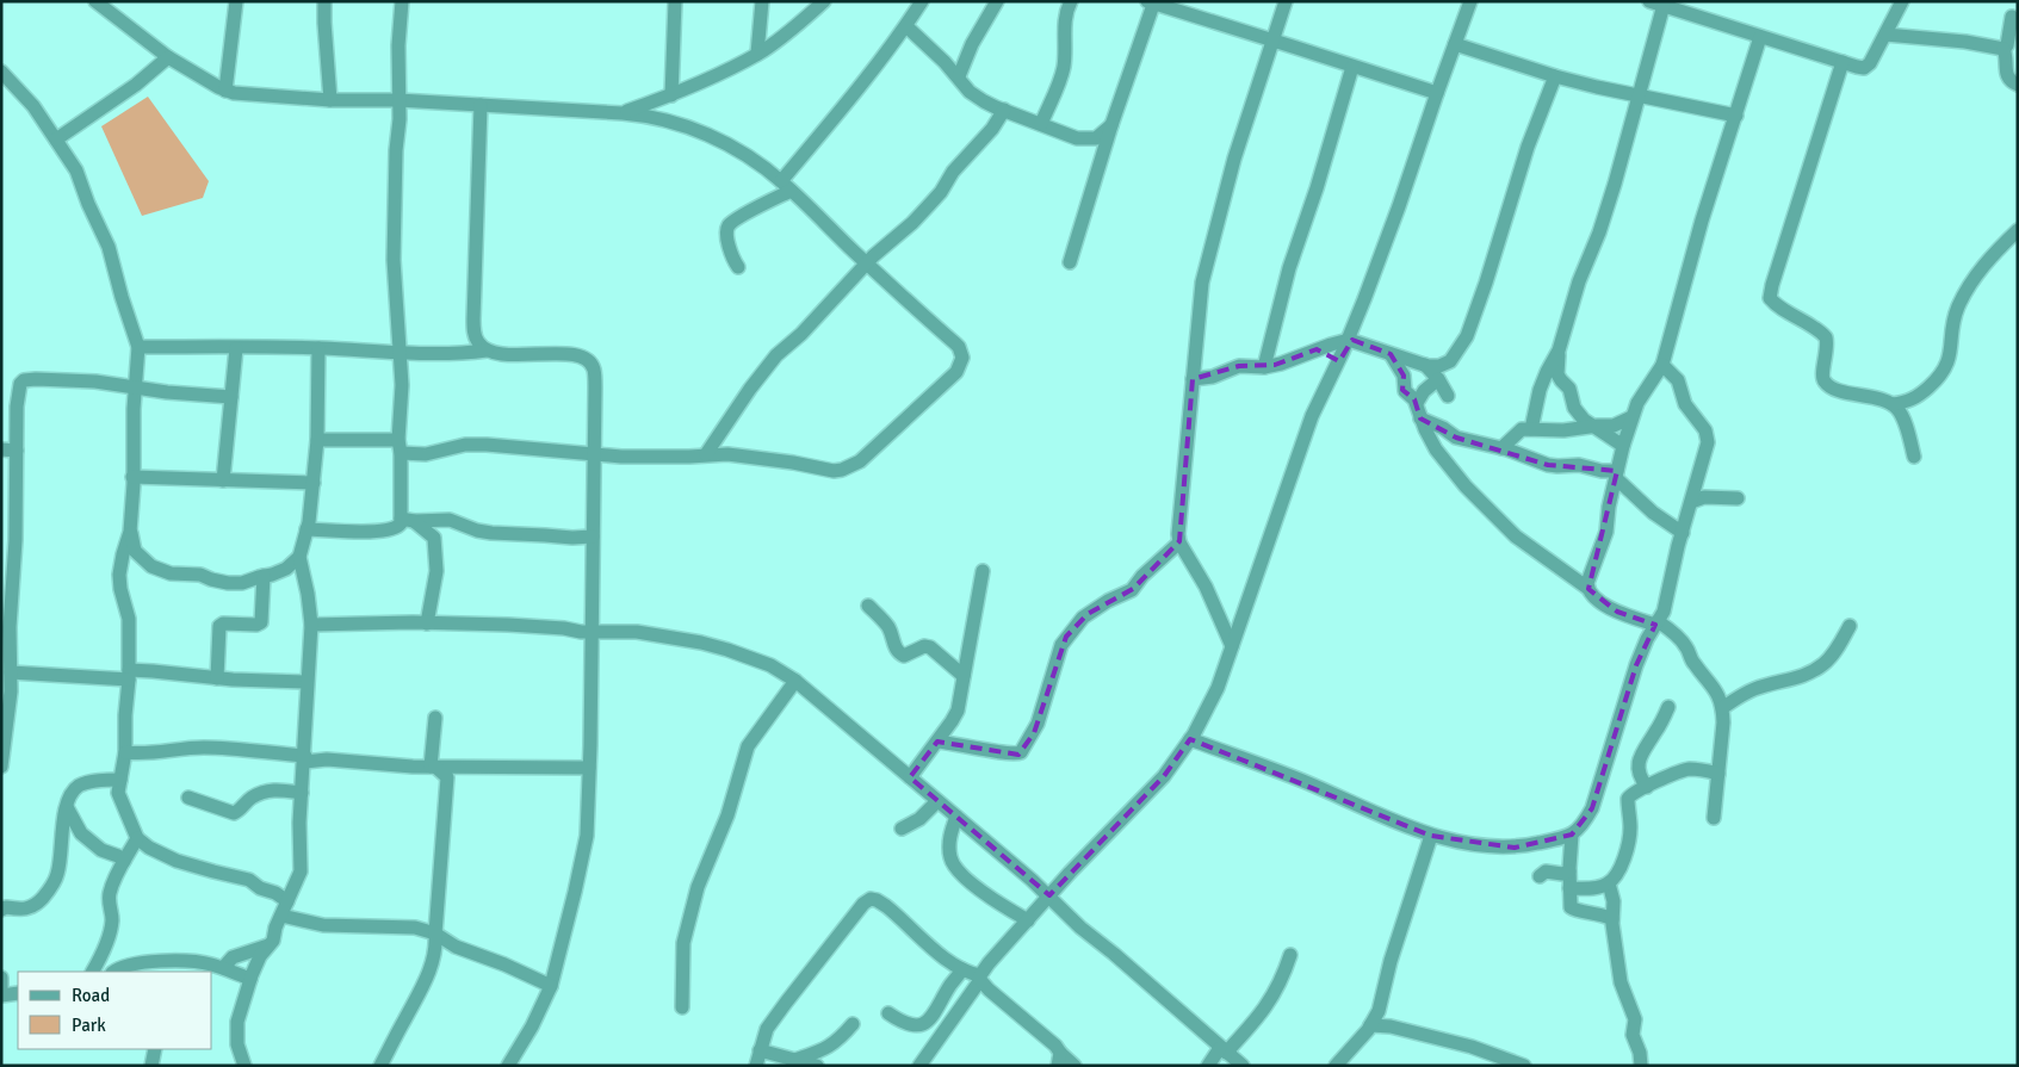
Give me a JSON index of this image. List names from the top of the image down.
{
  "legend": ["Road", "Park"]
}
